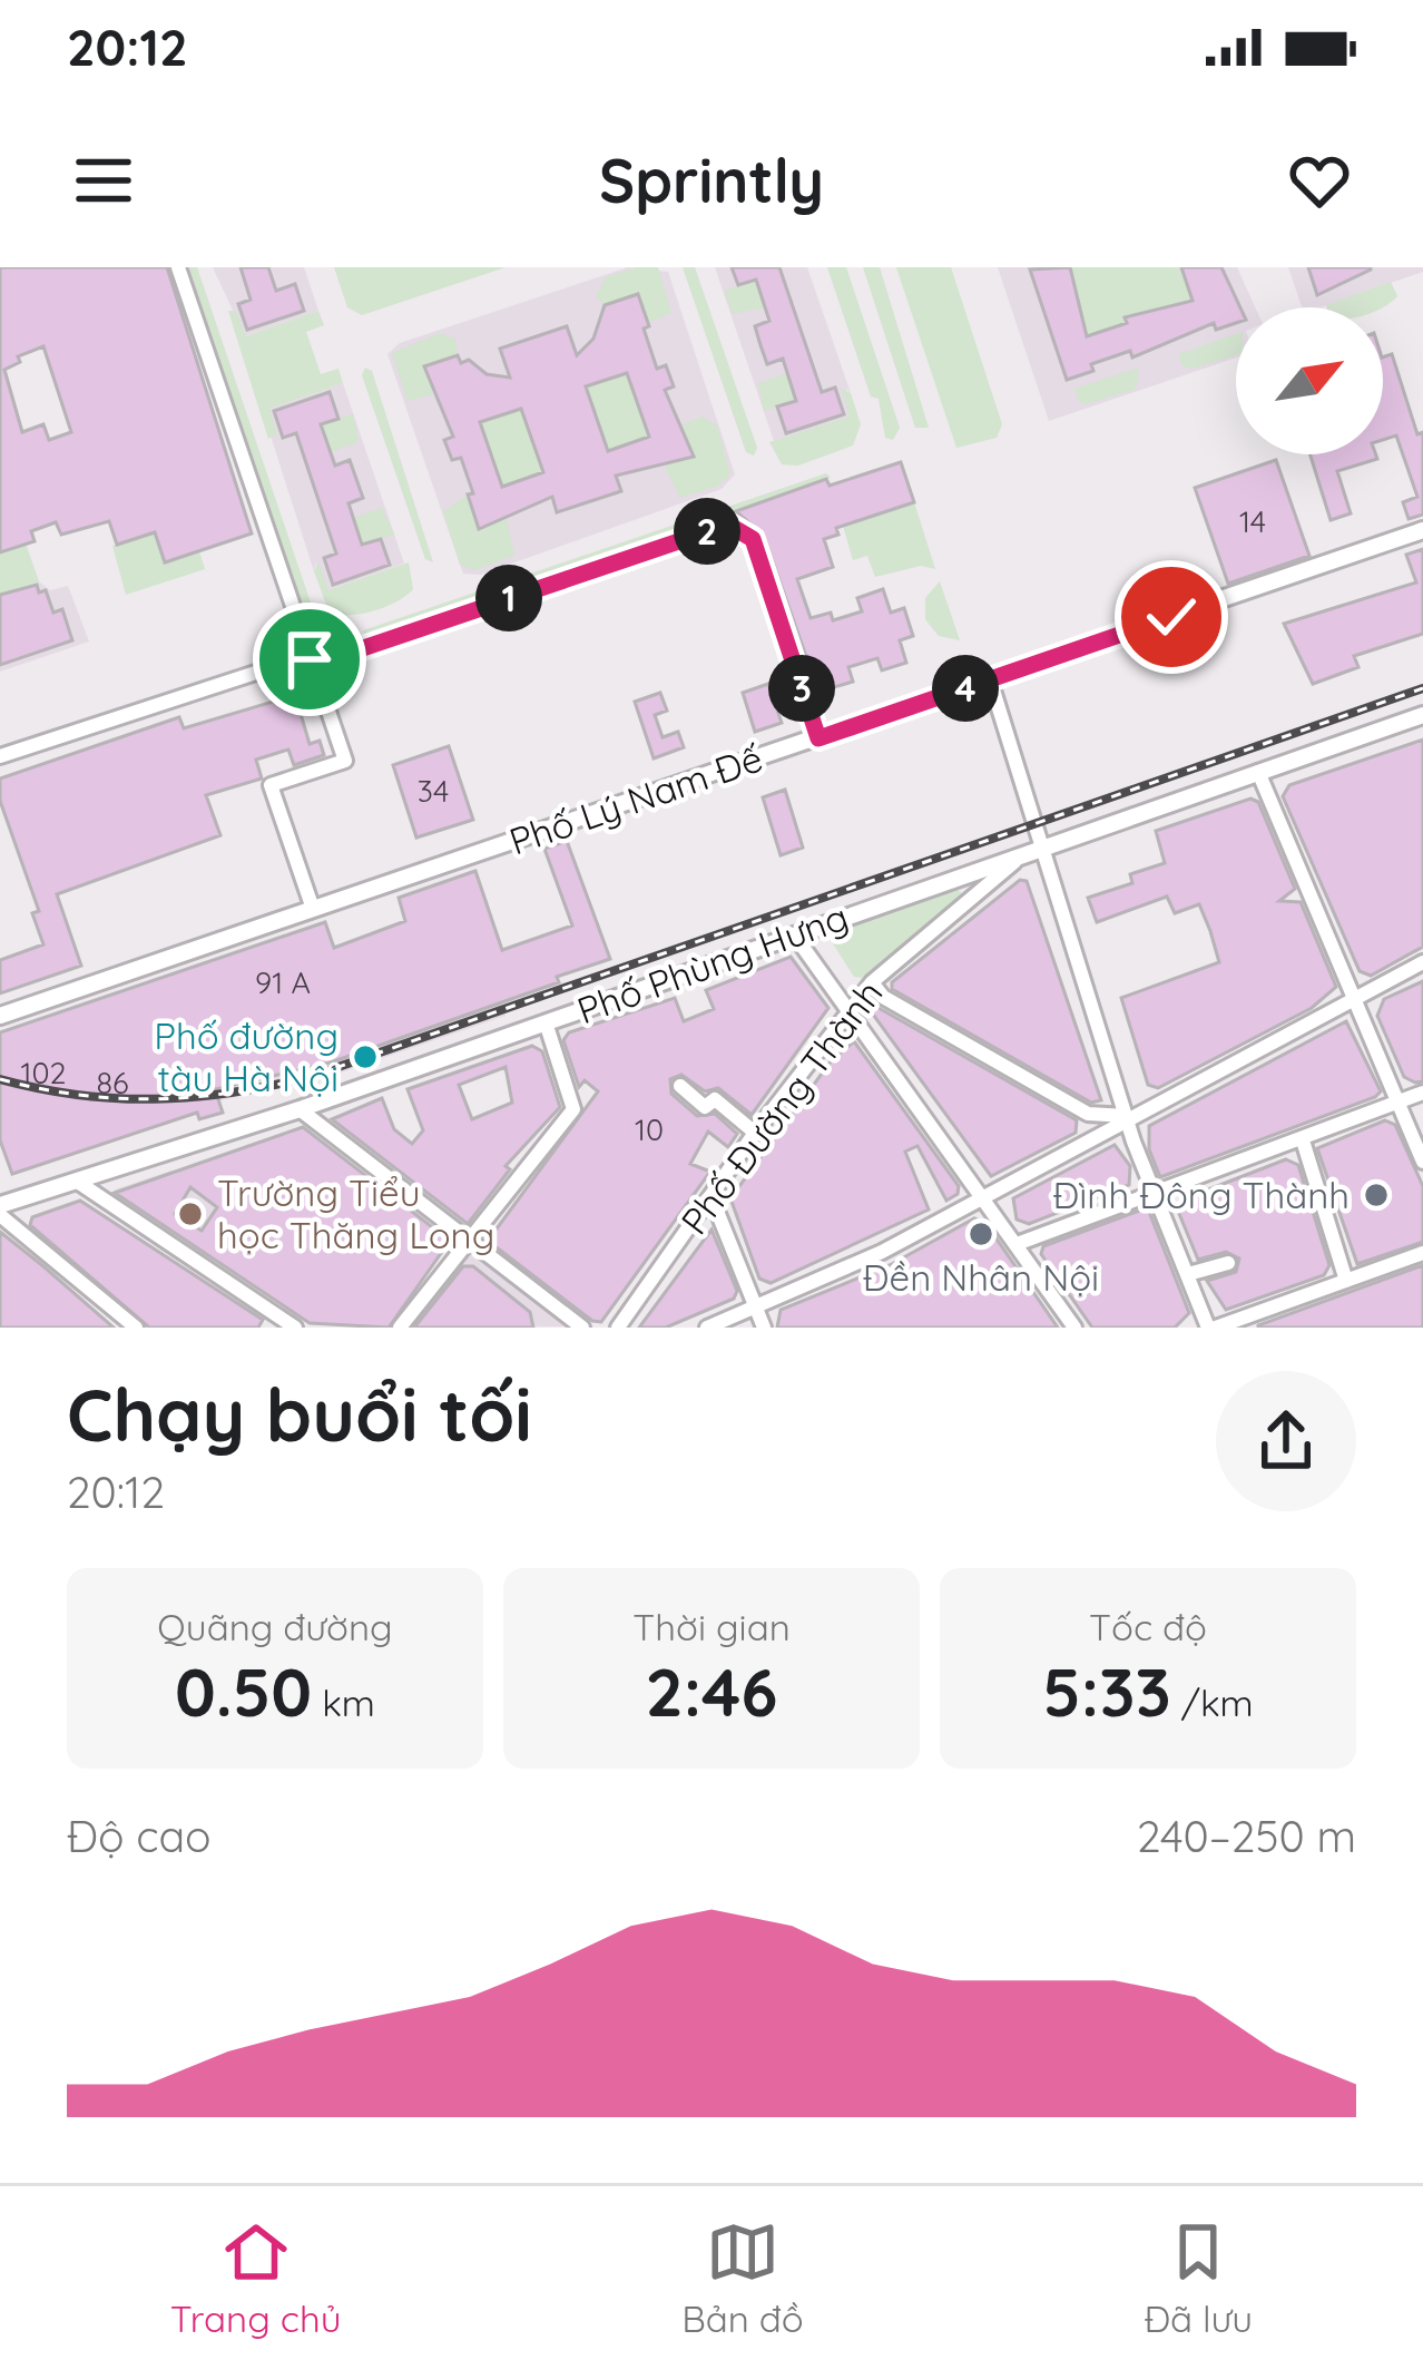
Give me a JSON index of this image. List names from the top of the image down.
{
  "streets": {
    "street": ["Phố Lý Nam Đế", "Phố Phùng Hưng", "Phố Đường Thành"]
  },
  "crossings": [
    ["Phố Phùng Hưng", "Phố Đường Thành"]
  ],
  "places": [
    "Phố đường tàu Hà Nội",
    "Đình Đông Thành",
    "Trường Tiểu học Thăng Long",
    "Đền Nhân Nội"
  ],
  "house_numbers": [
    "14",
    "34",
    "91 A",
    "102",
    "86",
    "10"
  ],
  "north": "top right",
  "page": {
    "status": "20:12",
    "header": "Sprintly",
    "pins": [
      "2",
      "1",
      "3",
      "4"
    ],
    "heading": ["Chạy buổi tối", "20:12"],
    "stats": [
      ["Quãng đường", "0.50 km"],
      ["Thời gian", "2:46"],
      ["Tốc độ", "5:33 /km"]
    ],
    "chart": ["Độ cao", "240–250 m"],
    "tabs": ["Trang chủ", "Bản đồ", "Đã lưu"]
  }
}
